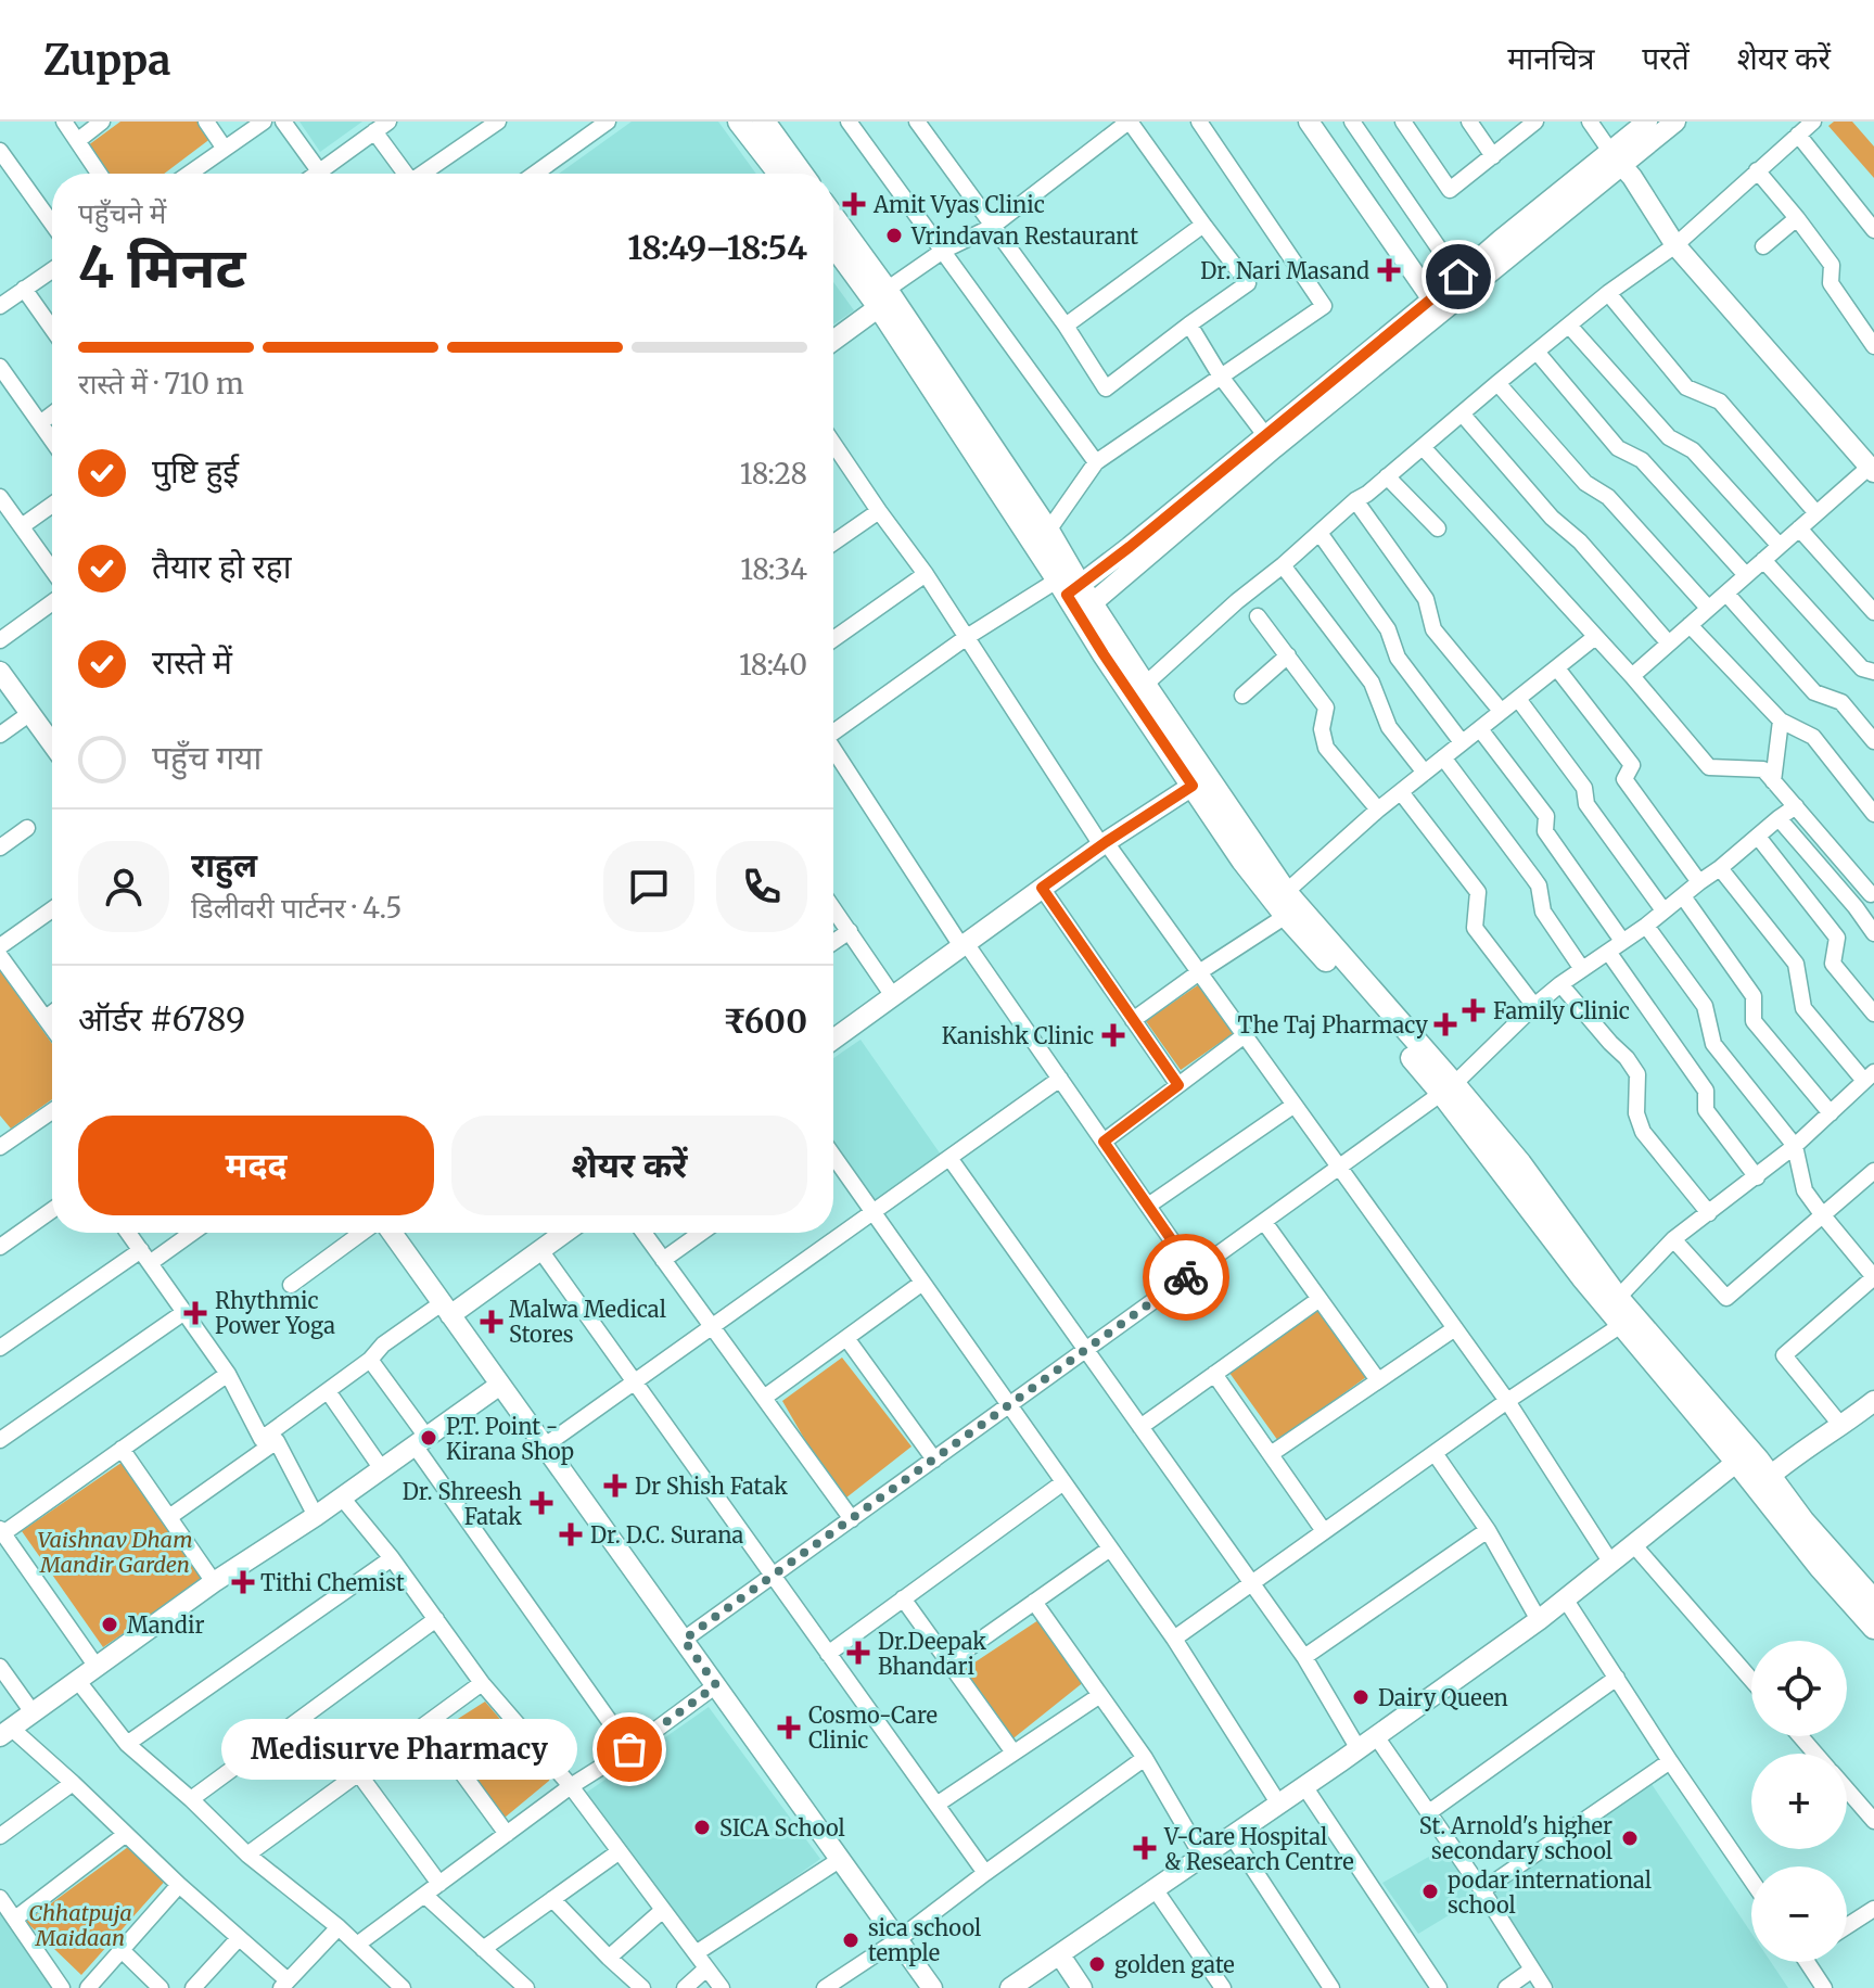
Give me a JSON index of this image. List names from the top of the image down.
{
  "parks": ["Vaishnav Dham Mandir Garden", "Chhatpuja Maidaan"],
  "places": {
    "health": [
      "Amit Vyas Clinic",
      "Dr. Nari Masand",
      "Family Clinic",
      "The Taj Pharmacy",
      "Kanishk Clinic",
      "Rhythmic Power Yoga",
      "Malwa Medical Stores",
      "Dr Shish Fatak",
      "Dr. Shreesh Fatak",
      "Dr. D.C. Surana",
      "Tithi Chemist",
      "Dr.Deepak Bhandari",
      "Cosmo-Care Clinic",
      "V-Care Hospital & Research Centre"
    ],
    "other": [
      "Vrindavan Restaurant",
      "P.T. Point - Kirana Shop",
      "Mandir",
      "Dairy Queen",
      "Medisurve Pharmacy",
      "SICA School",
      "St. Arnold's higher secondary school",
      "podar international school",
      "sica school temple",
      "golden gate"
    ]
  },
  "page": {
    "header": "Zuppa",
    "nav": ["मानचित्र", "परतें", "शेयर करें"],
    "heading": ["4 मिनट", "पहुँचने में", "18:49–18:54"],
    "panel": [
      "राहुल",
      "डिलीवरी पार्टनर · 4.5",
      "ऑर्डर #6789",
      "₹600"
    ],
    "bar": "रास्ते में · 710 m",
    "list": [
      ["पुष्टि हुई", "18:28"],
      ["तैयार हो रहा", "18:34"],
      ["रास्ते में", "18:40"],
      "पहुँच गया"
    ],
    "buttons": ["मदद", "शेयर करें"],
    "map_buttons": ["+", "−"],
    "bubble": "Medisurve Pharmacy"
  }
}
